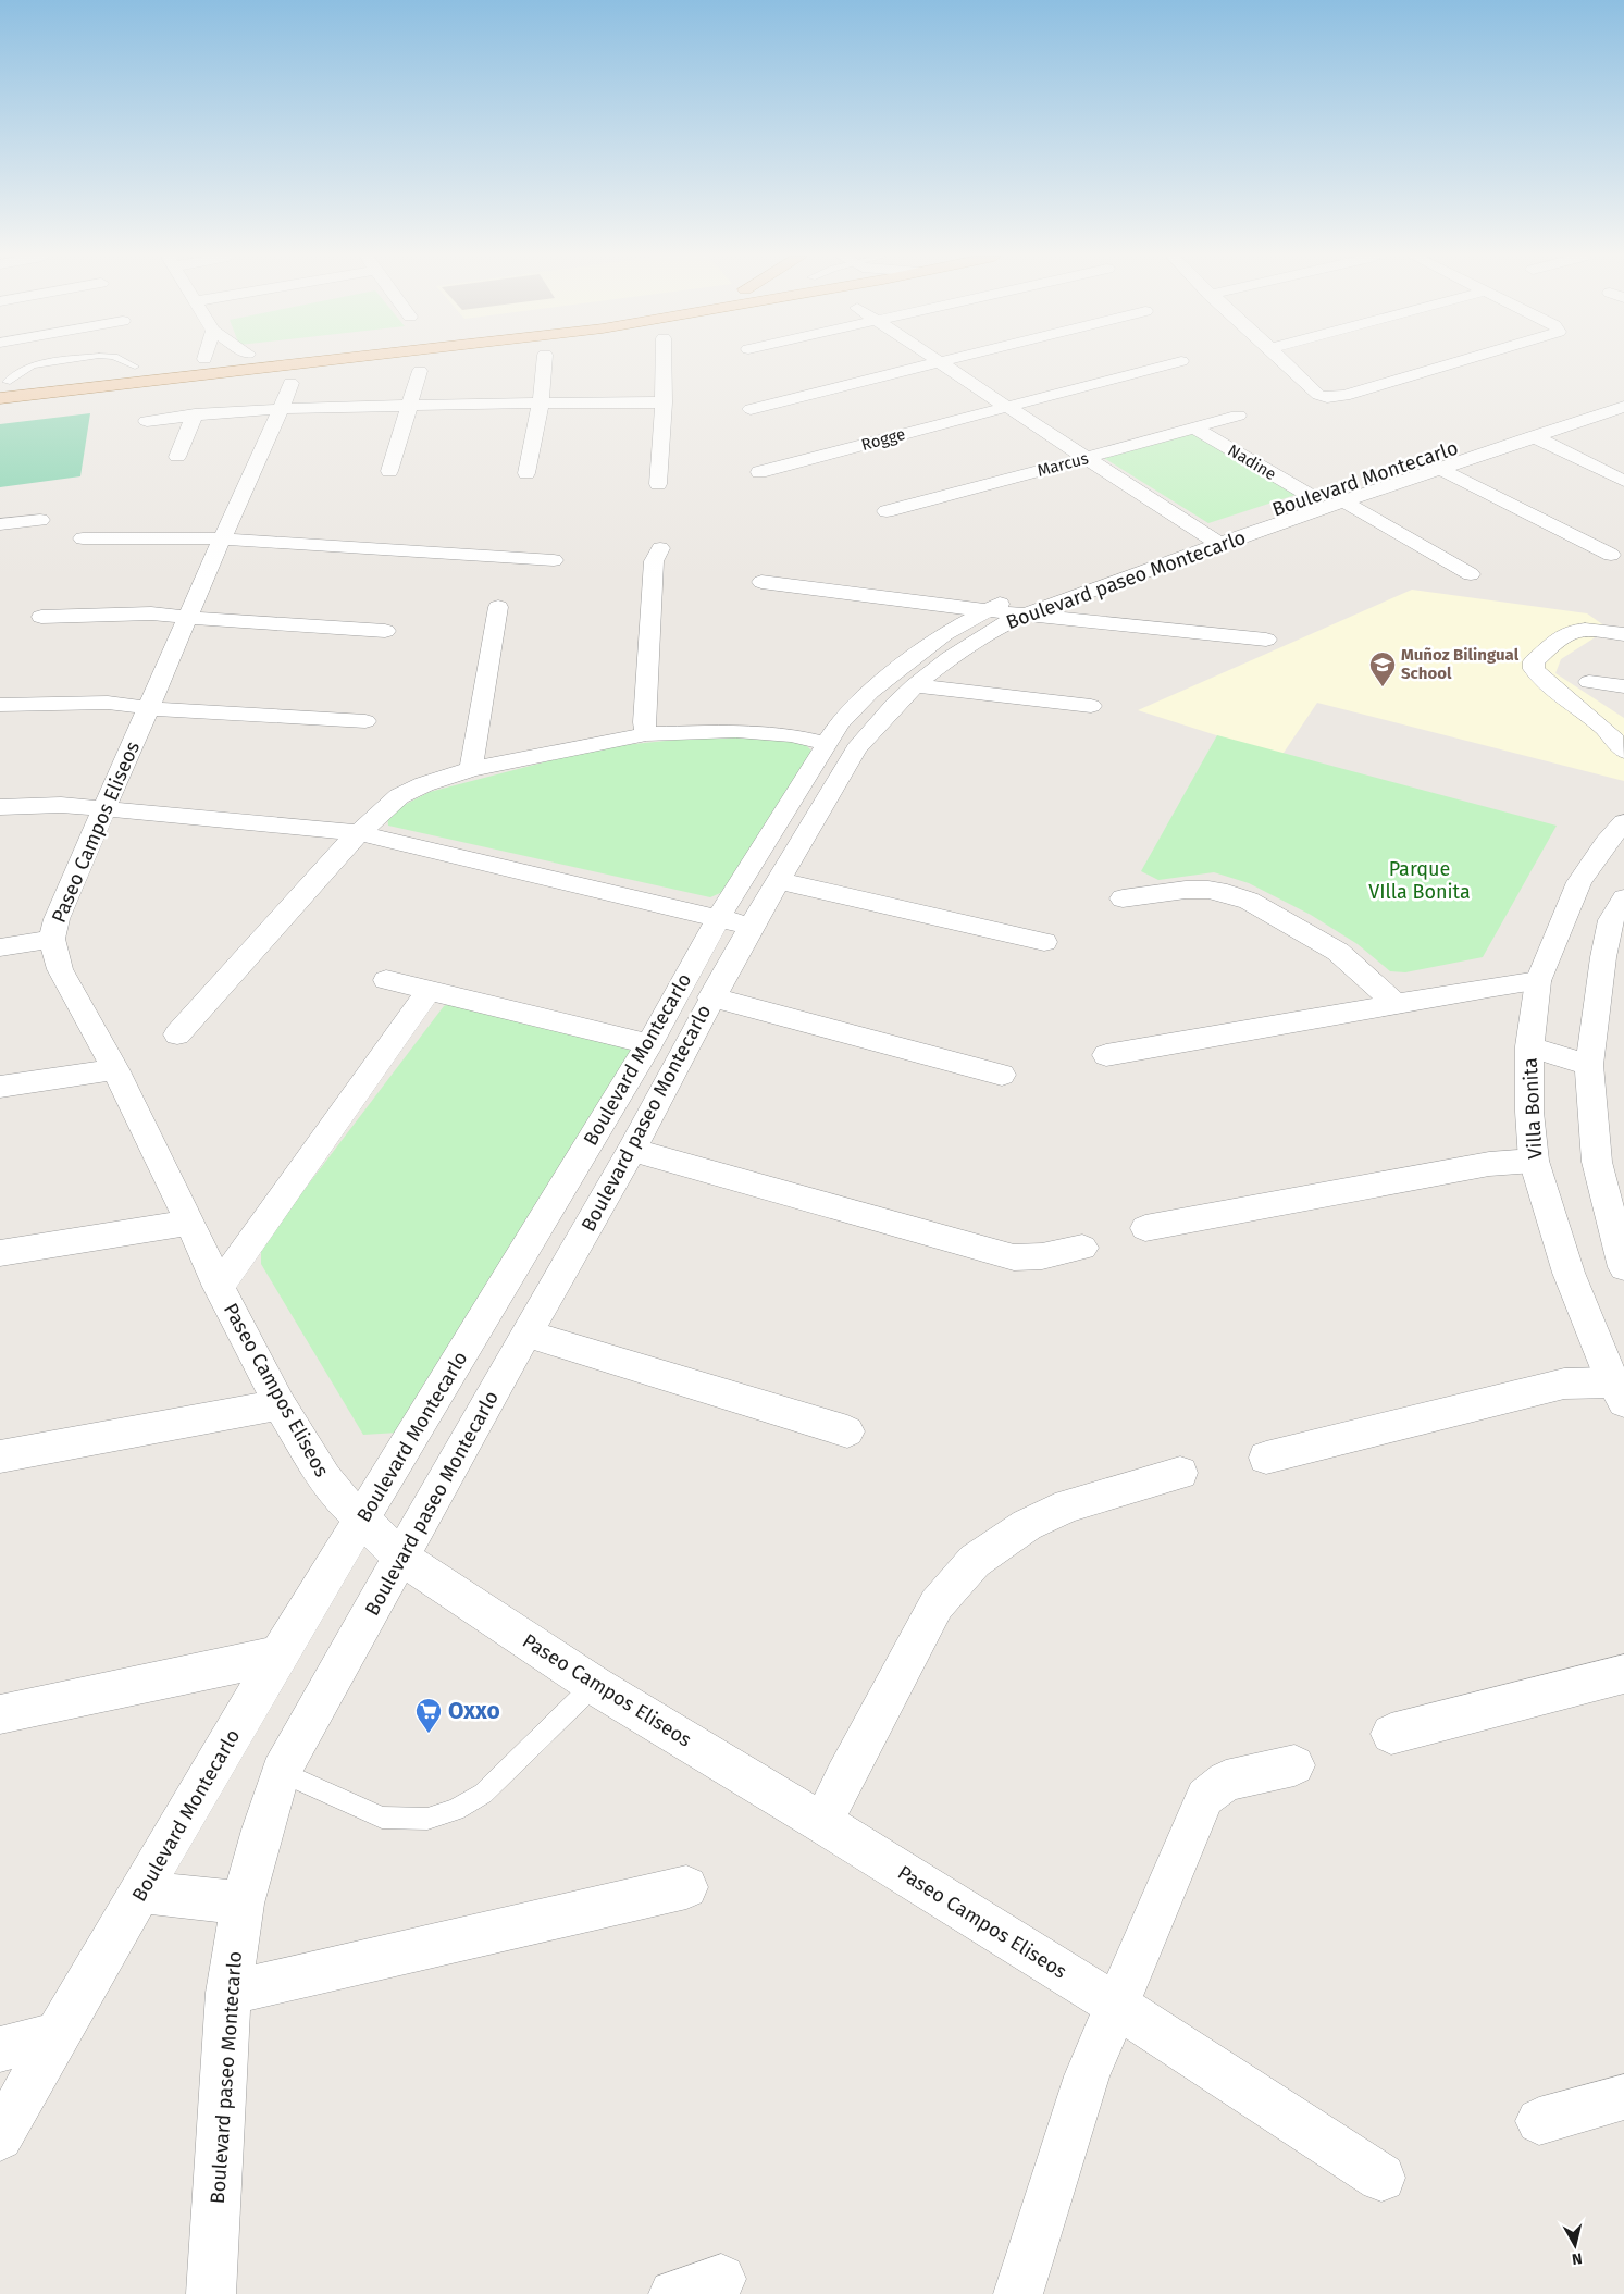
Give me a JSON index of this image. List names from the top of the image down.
{
  "streets": {
    "street": [
      "Rogge",
      "Nadine",
      "Marcus",
      "Boulevard Montecarlo",
      "Boulevard paseo Montecarlo",
      "Paseo Campos Eliseos",
      "Villa Bonita"
    ]
  },
  "crossings": [
    ["Nadine", "Marcus"],
    ["Nadine", "Boulevard Montecarlo"],
    ["Boulevard Montecarlo", "Boulevard paseo Montecarlo"],
    ["Boulevard Montecarlo", "Paseo Campos Eliseos"],
    ["Boulevard paseo Montecarlo", "Paseo Campos Eliseos"]
  ],
  "parks": ["Parque VIlla Bonita"],
  "places": {
    "school or university": ["Muñoz Bilingual School"],
    "supermarket": ["Oxxo"]
  },
  "north": "bottom"
}
